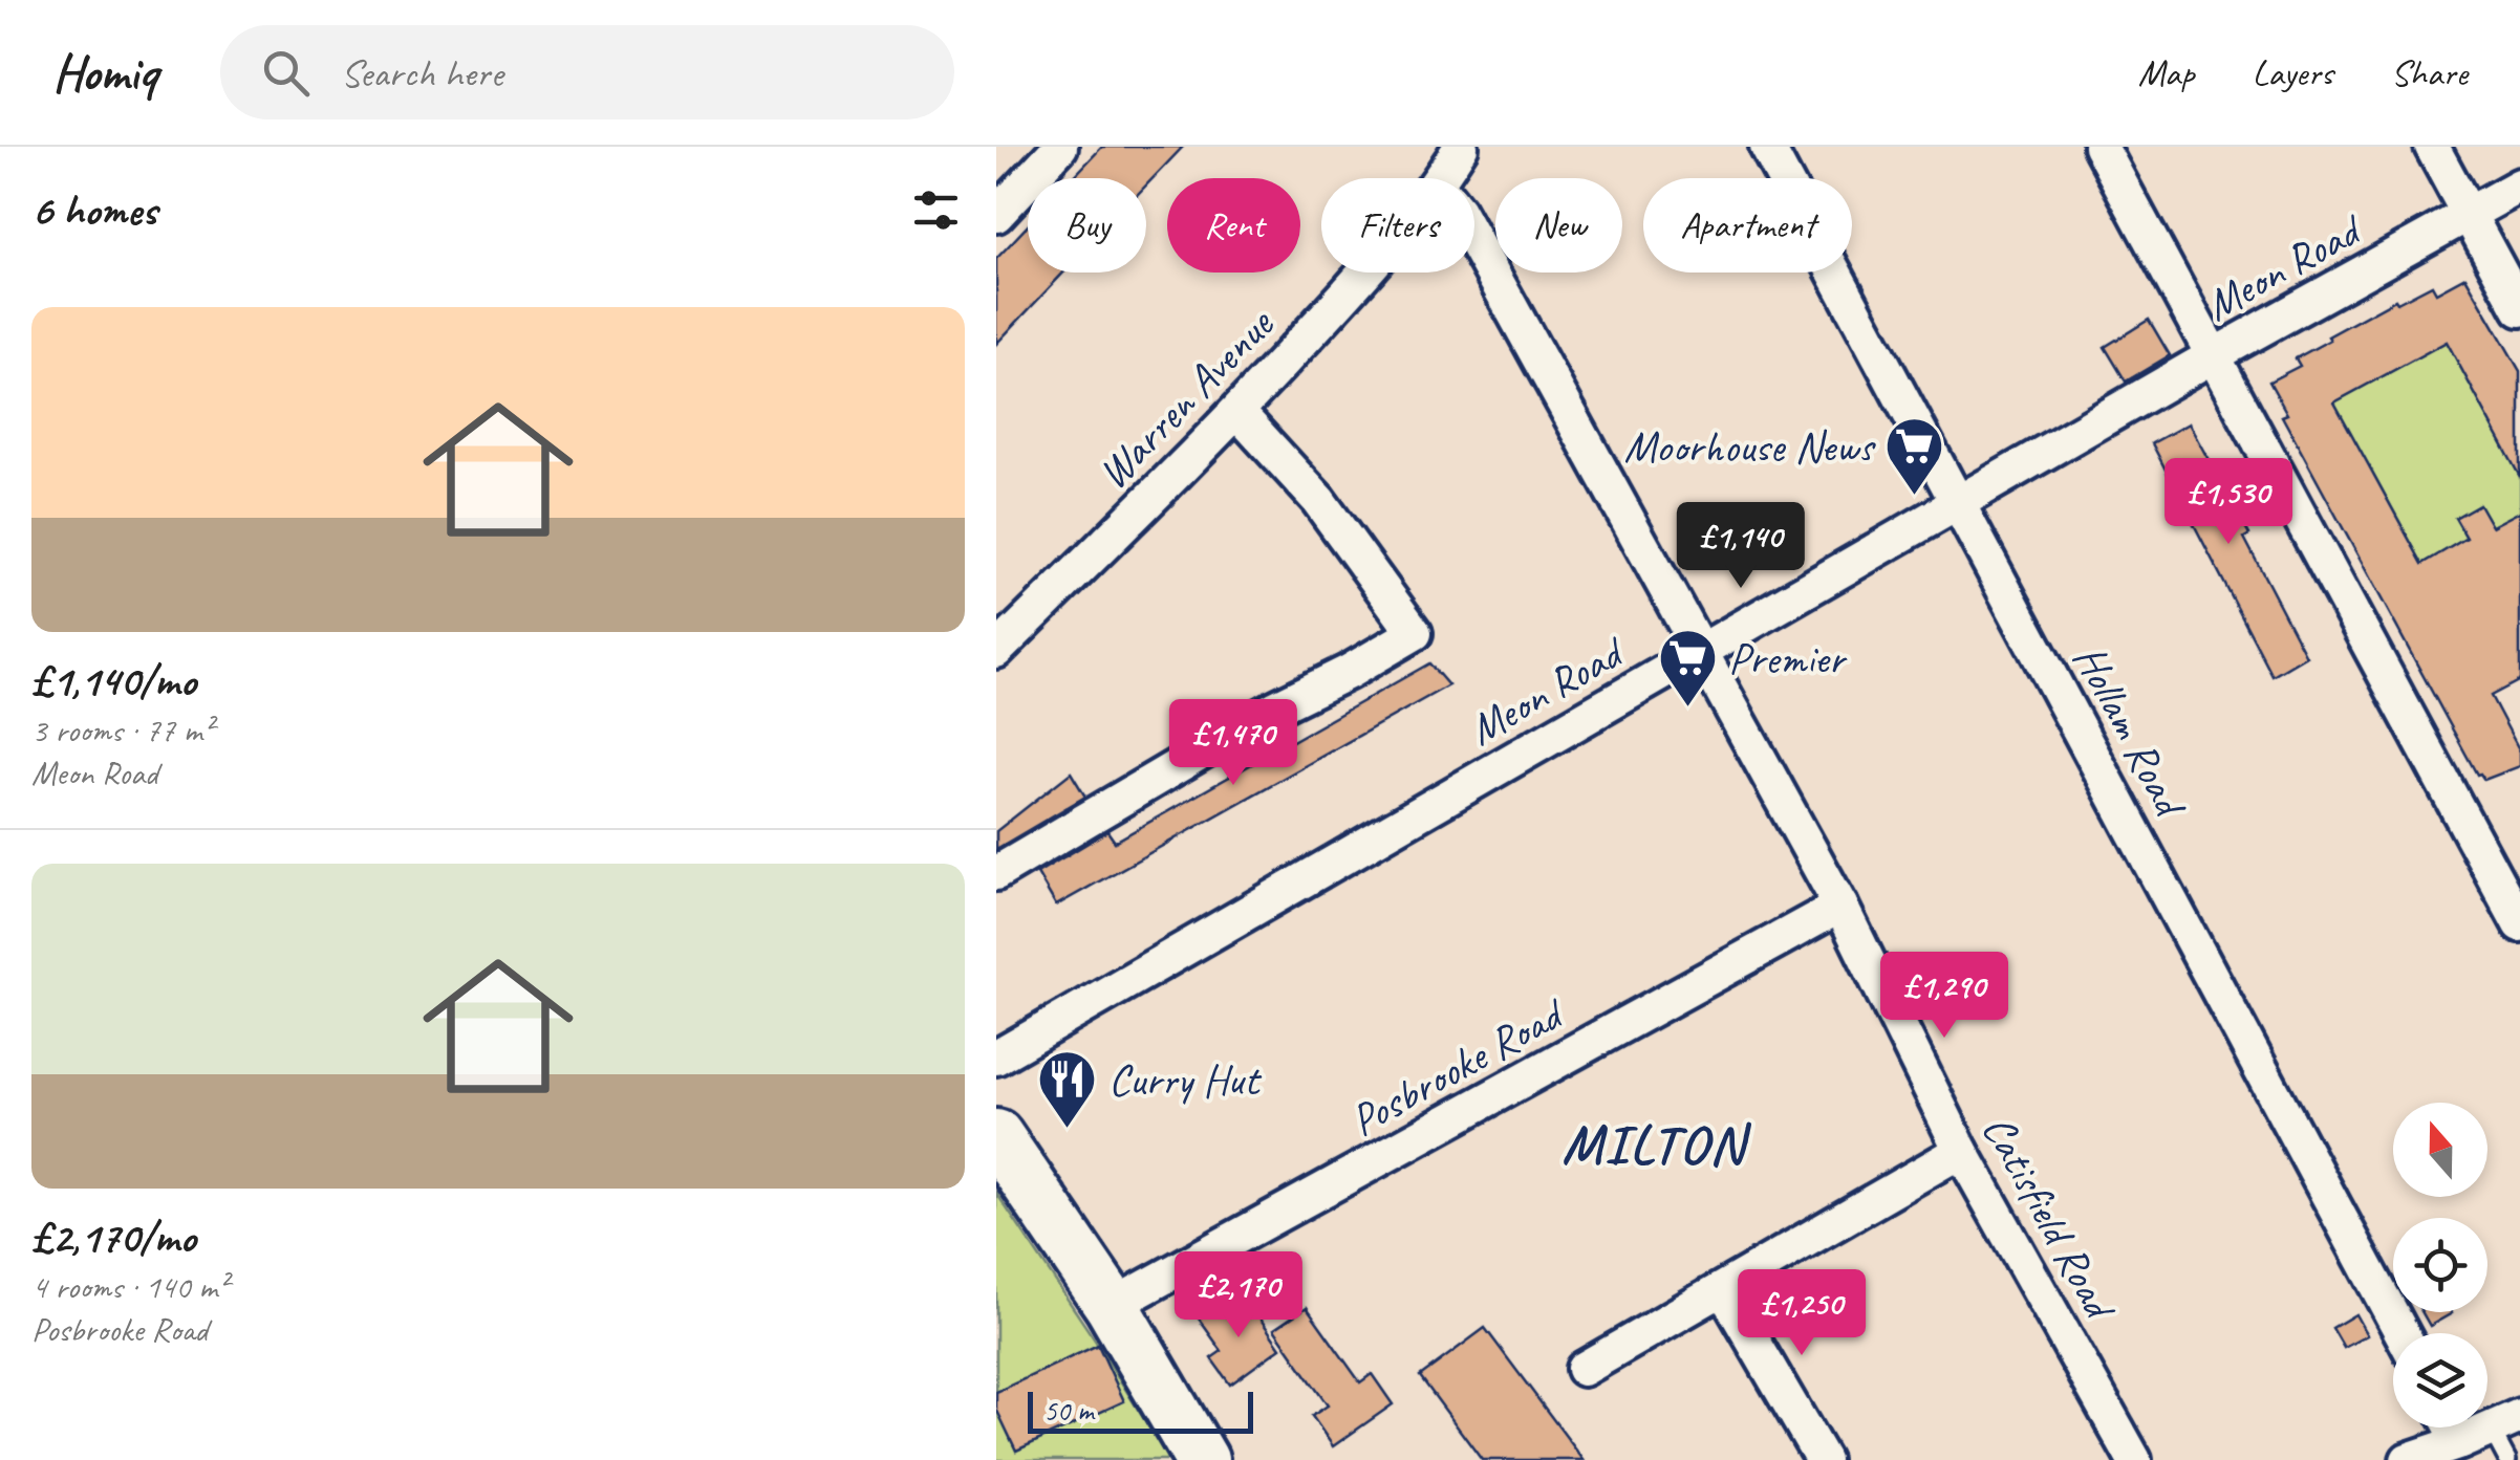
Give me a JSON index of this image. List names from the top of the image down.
{
  "streets": {
    "street": [
      "Meon Road",
      "Warren Avenue",
      "Hollam Road",
      "Posbrooke Road",
      "Catisfield Road"
    ]
  },
  "crossings": [
    ["Meon Road", "Hollam Road"],
    ["Meon Road", "Catisfield Road"],
    ["Posbrooke Road", "Catisfield Road"]
  ],
  "districts": ["MILTON"],
  "places": {
    "supermarket": ["Moorhouse News", "Premier"],
    "restaurant": ["Curry Hut"]
  },
  "scale_bar": "50 m",
  "north": "top",
  "page": {
    "header": "Homiq",
    "search": "Search here",
    "nav": ["Map", "Layers", "Share"],
    "heading": "6 homes",
    "chip": [
      "Buy",
      "Rent",
      "Filters",
      "New",
      "Apartment"
    ],
    "list": [
      {
        "name": "£1,140/mo",
        "note": "3 rooms · 77 m² · Meon Road"
      },
      {
        "name": "£2,170/mo",
        "note": "4 rooms · 140 m² · Posbrooke Road"
      }
    ],
    "price": [
      "£1,530",
      "£1,140",
      "£1,470",
      "£1,290",
      "£2,170",
      "£1,250"
    ],
    "scale": "50 m"
  }
}
